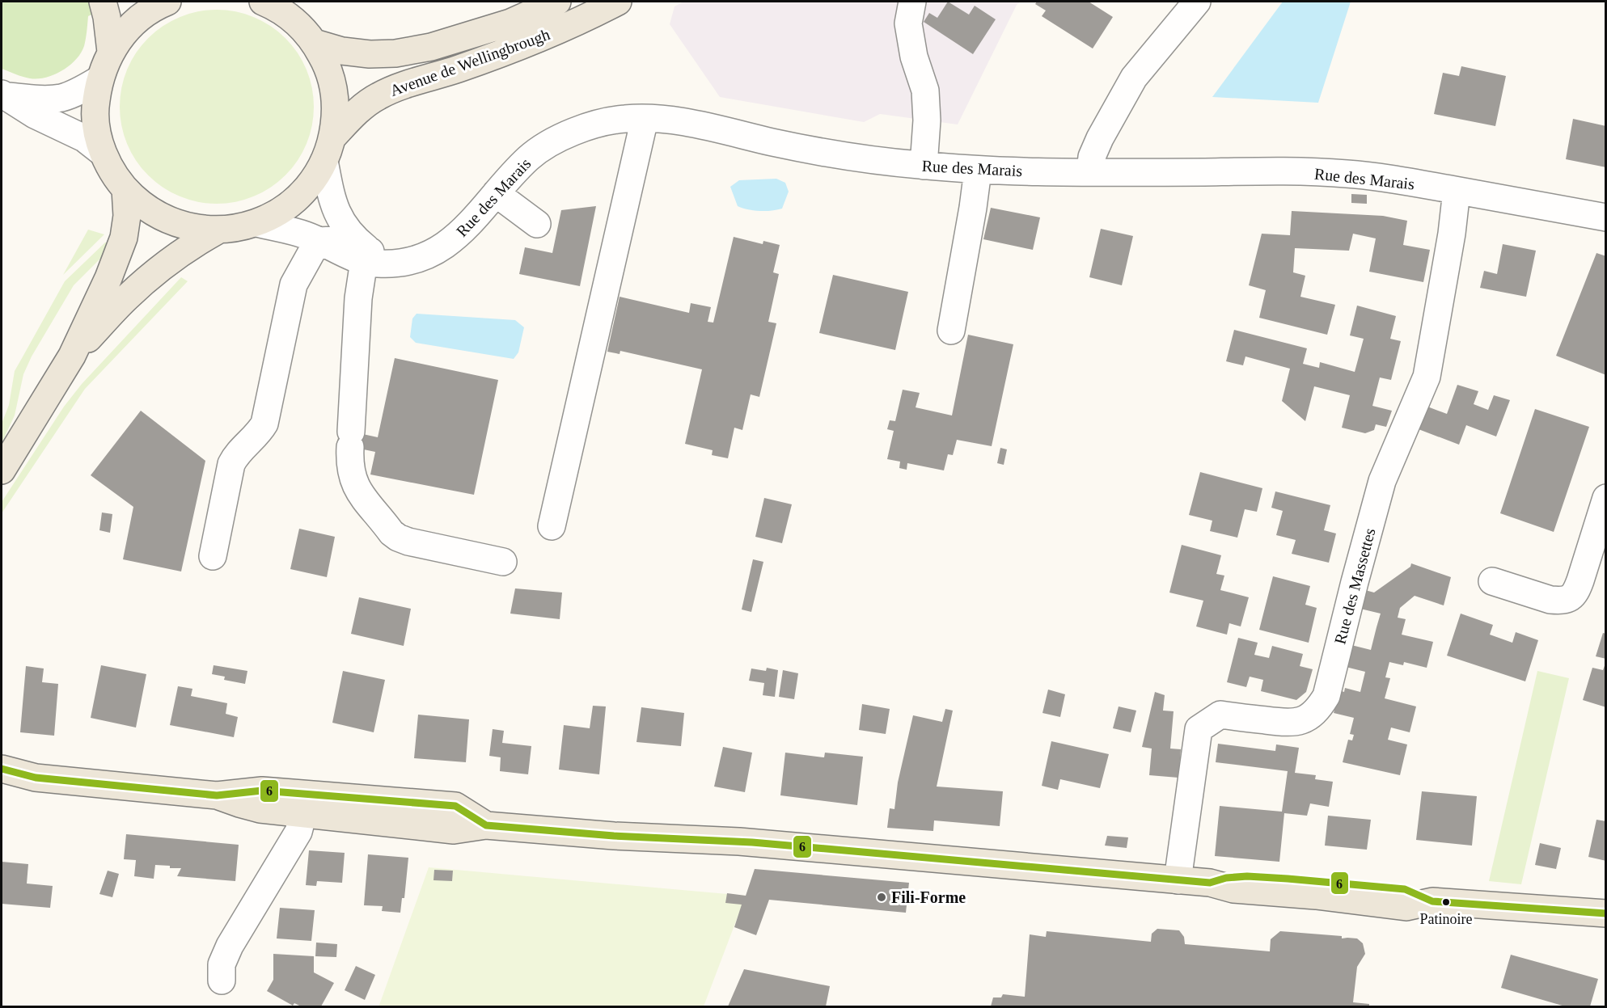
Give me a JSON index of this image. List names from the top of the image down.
{
  "streets": {
    "main road": ["Avenue de Wellingbrough"],
    "street": ["Rue des Marais", "Rue des Massettes"]
  },
  "crossings": [
    ["Rue des Marais", "Rue des Massettes"]
  ],
  "places": ["Fili-Forme", "Patinoire"],
  "lines": ["transit line 6"]
}
